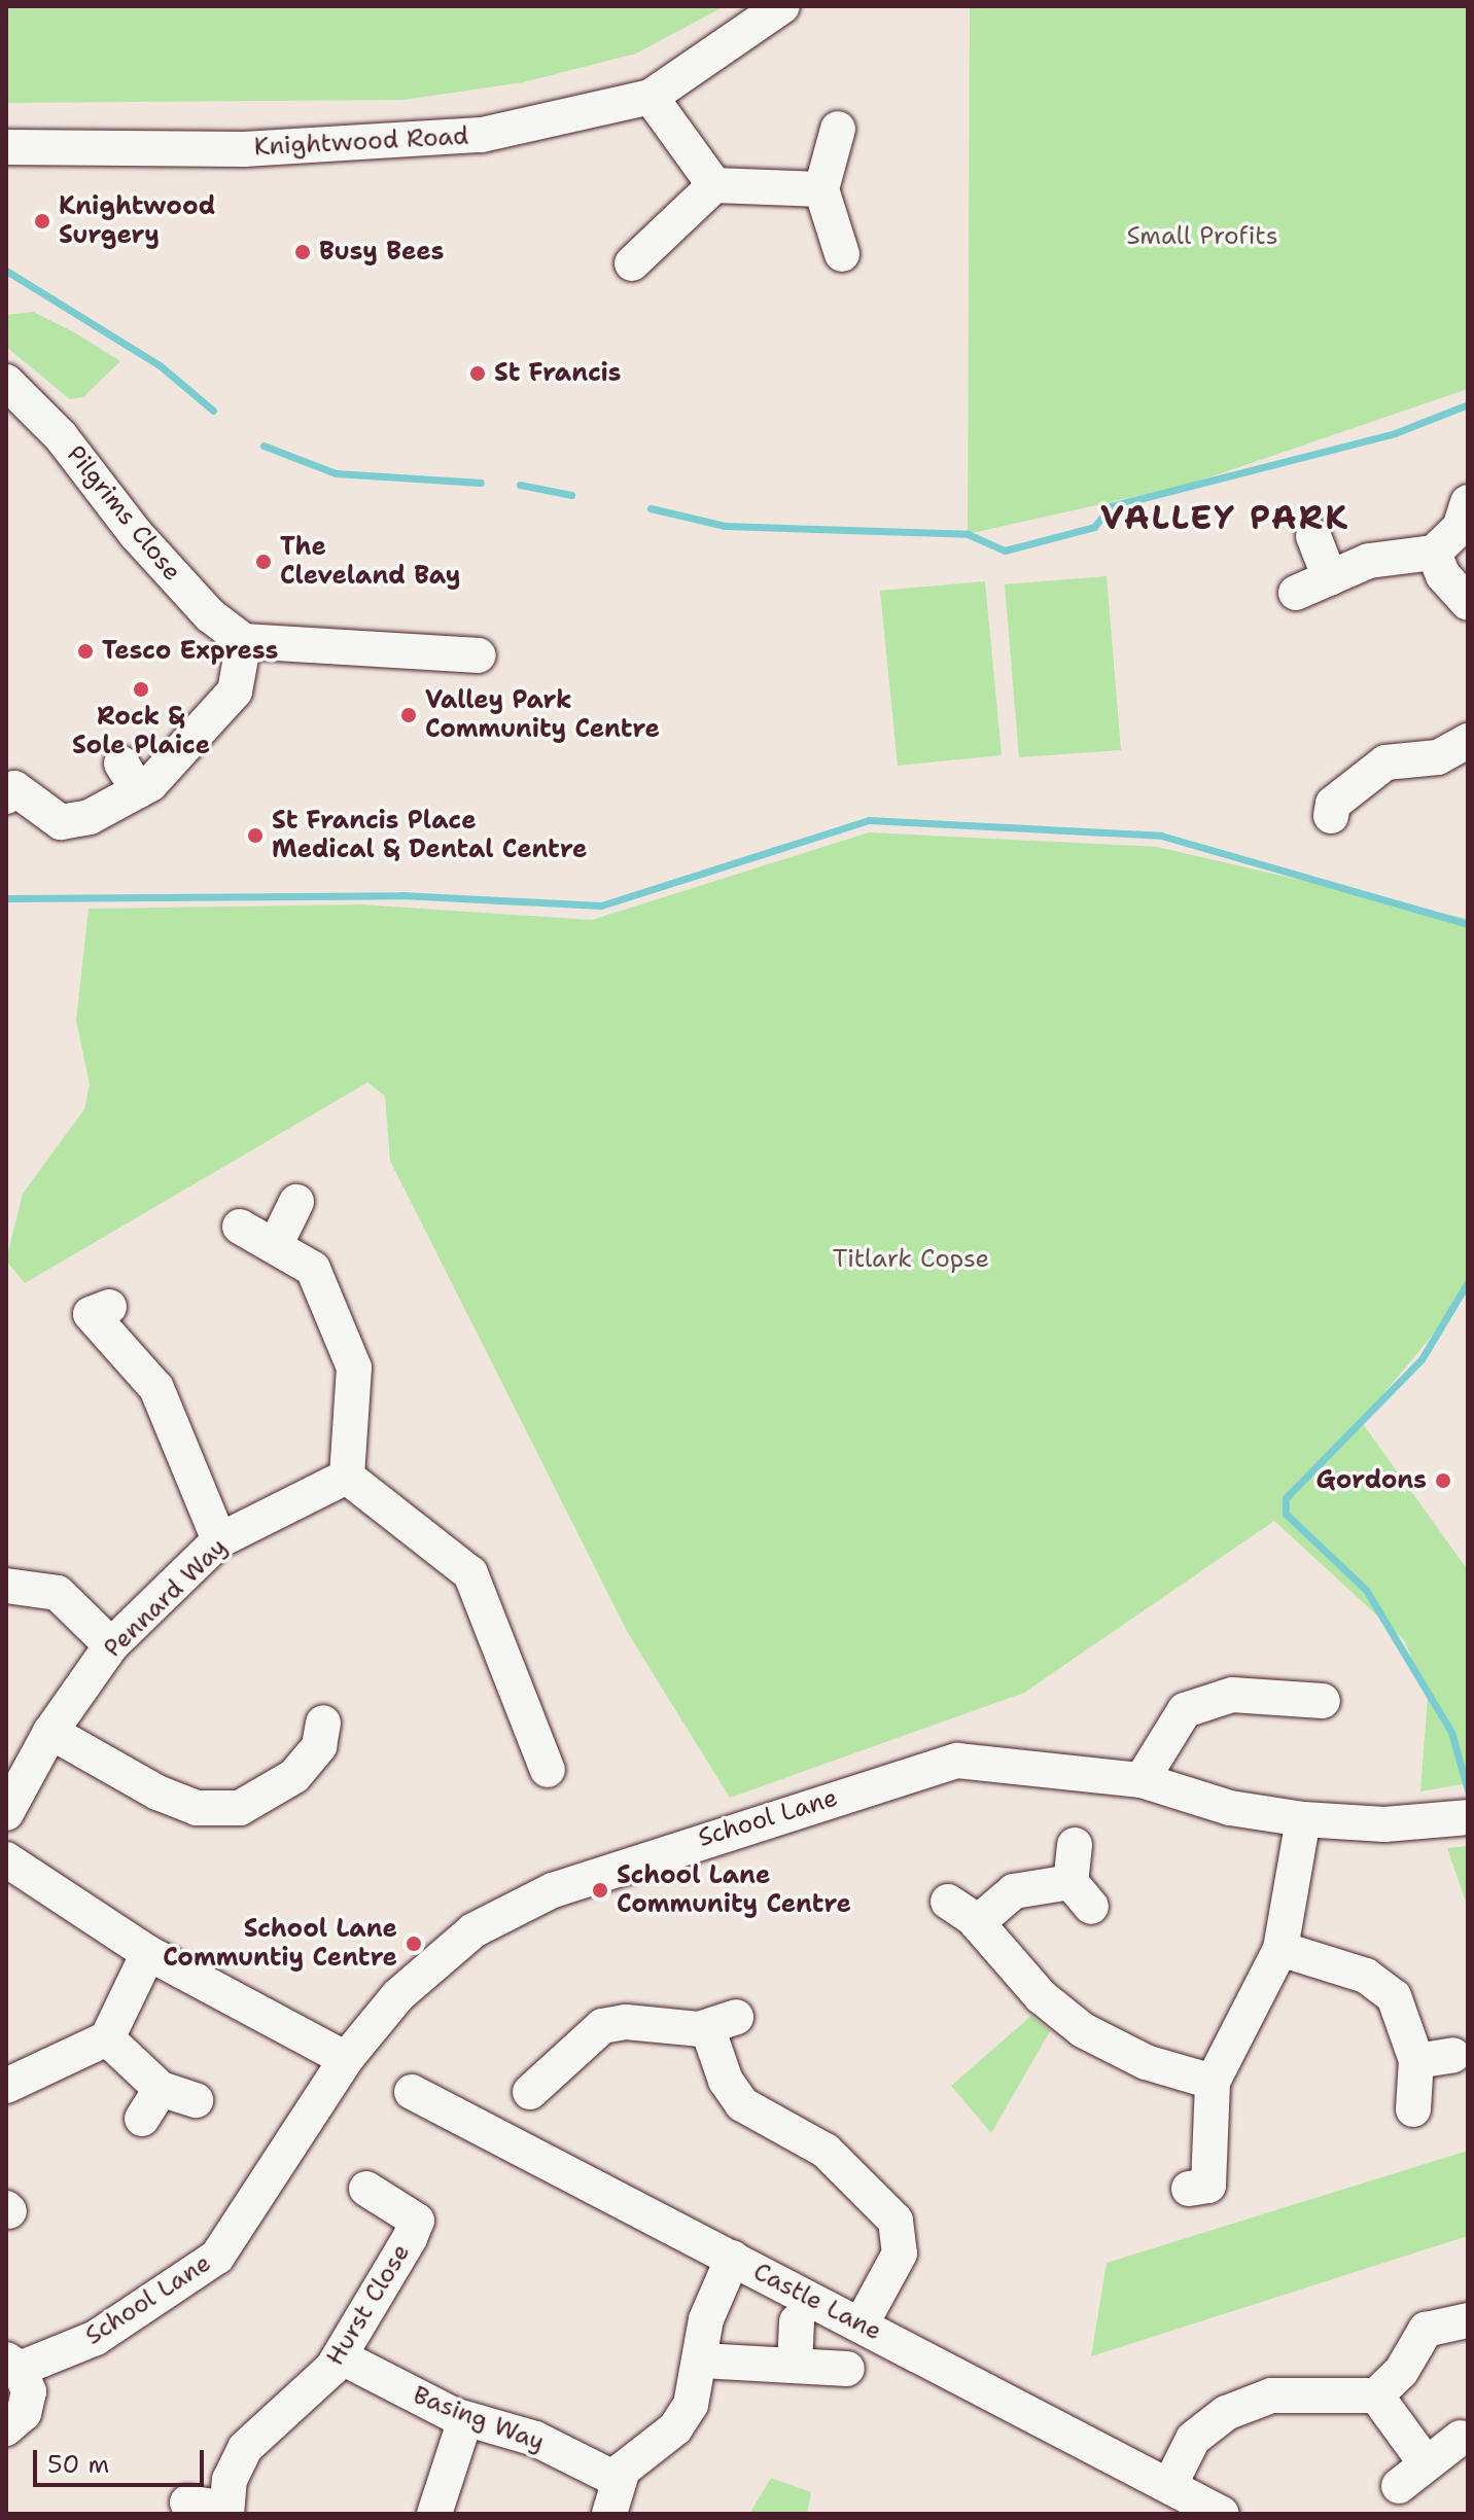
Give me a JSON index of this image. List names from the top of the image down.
{
  "streets": {
    "street": [
      "Knightwood Road",
      "Pilgrims Close",
      "Pennard Way",
      "School Lane",
      "Castle Lane",
      "Hurst Close",
      "Basing Way"
    ]
  },
  "crossings": [
    ["Hurst Close", "Basing Way"]
  ],
  "districts": ["VALLEY PARK"],
  "parks": ["Small Profits", "Titlark Copse"],
  "places": [
    "Knightwood Surgery",
    "Busy Bees",
    "St Francis",
    "The Cleveland Bay",
    "Tesco Express",
    "Rock & Sole Plaice",
    "Valley Park Community Centre",
    "St Francis Place Medical & Dental Centre",
    "Gordons",
    "School Lane Community Centre",
    "School Lane Communtiy Centre"
  ],
  "scale_bar": "50 m"
}
